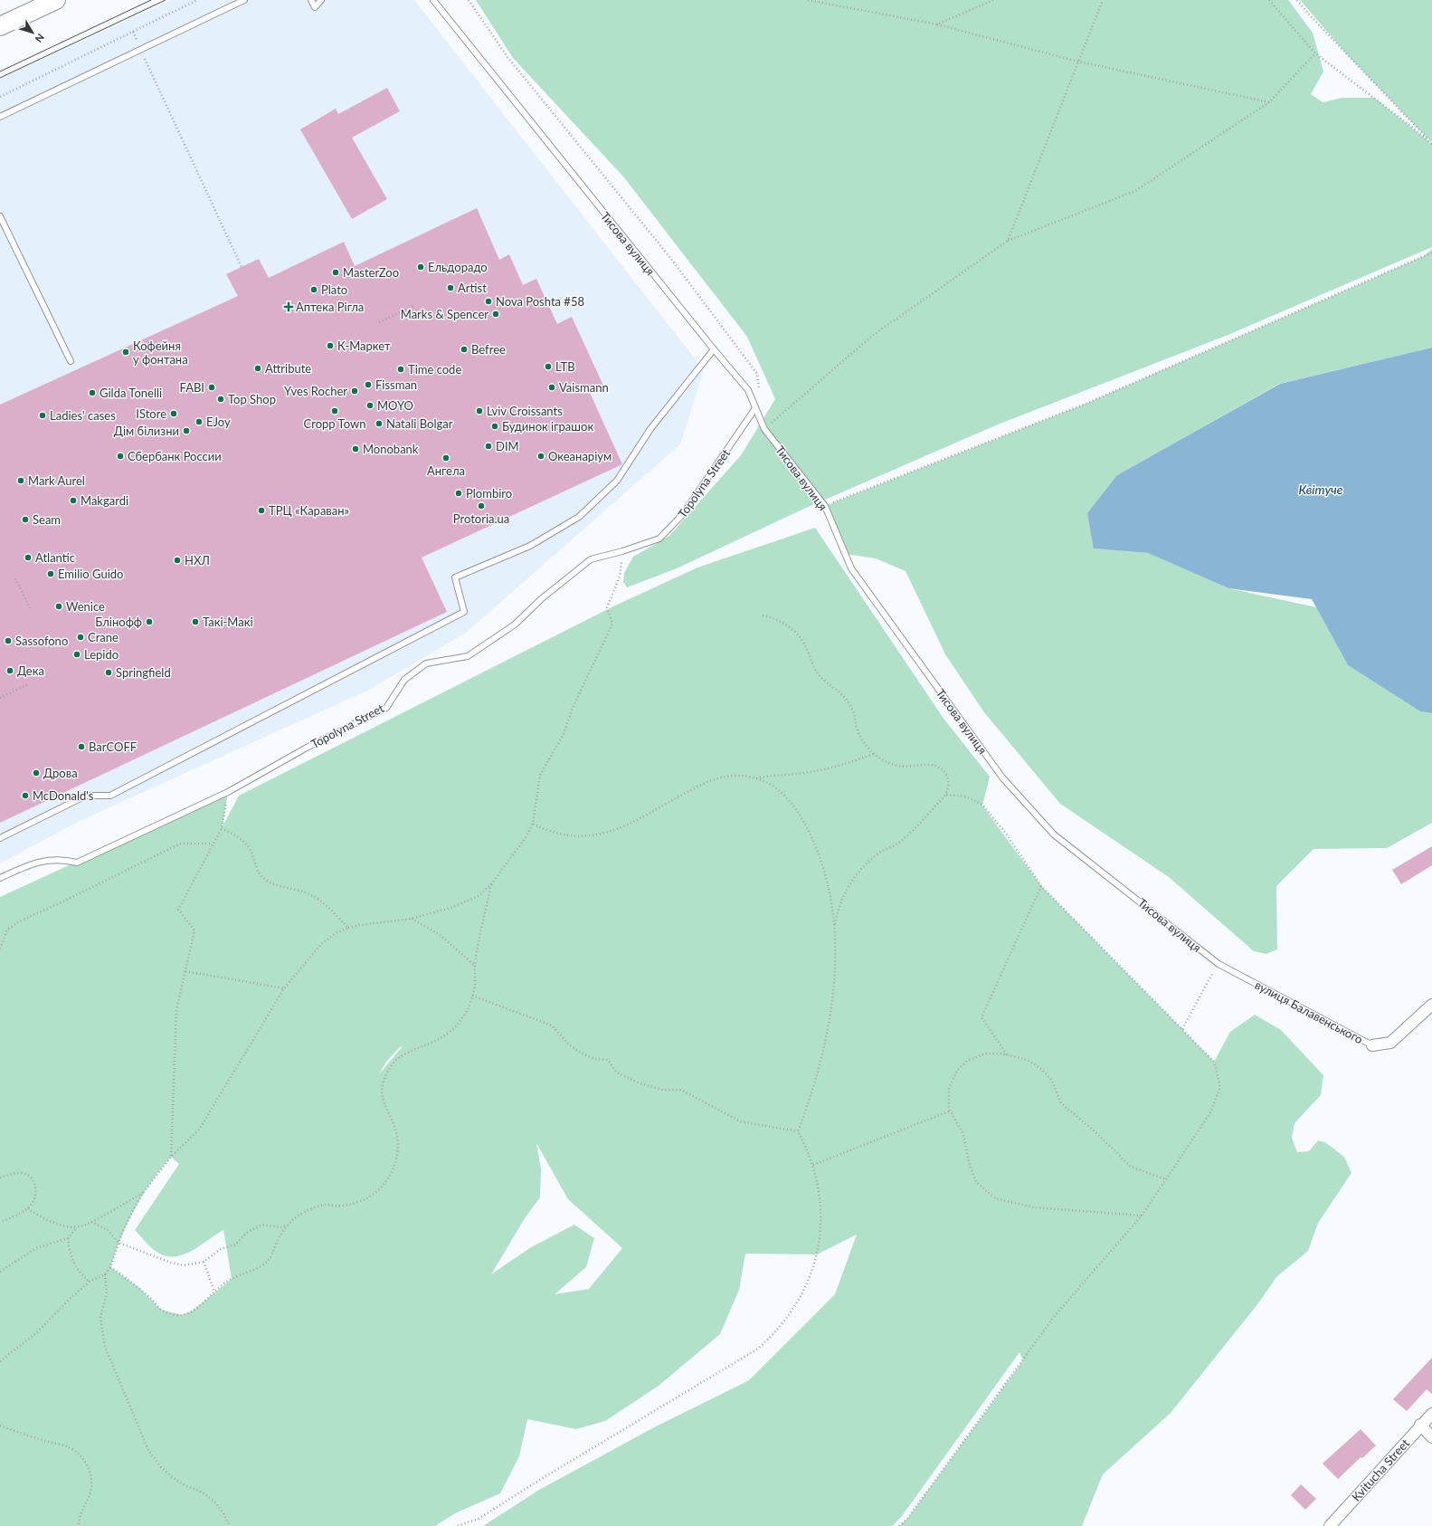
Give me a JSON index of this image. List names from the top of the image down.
{
  "streets": {
    "street": ["вулиця Балавенського", "Kvitucha Street"],
    "lane": ["Тисова вулиця", "Topolyna Street"]
  },
  "crossings": [
    ["Тисова вулиця", "Topolyna Street"],
    ["Тисова вулиця", "вулиця Балавенського"]
  ],
  "water": ["Квітуче"],
  "places": {
    "other": [
      "Ельдорадо",
      "MasterZoo",
      "Artist",
      "Plato",
      "Nova Poshta #58",
      "Marks & Spencer",
      "К-Маркет",
      "Befree",
      "Кофейня у фонтана",
      "LTB",
      "Attribute",
      "Time code",
      "Fissman",
      "FABI",
      "Vaismann",
      "Yves Rocher",
      "Gilda Tonelli",
      "Top Shop",
      "MOYO",
      "Cropp Town",
      "Lviv Croissants",
      "IStore",
      "Ladies' cases",
      "EJoy",
      "Natali Bolgar",
      "Будинок іграшок",
      "Дім білизни",
      "DIM",
      "Monobank",
      "Сбербанк России",
      "Океанаріум",
      "Ангела",
      "Mark Aurel",
      "Plombiro",
      "Makgardi",
      "Protoria.ua",
      "ТРЦ «Караван»",
      "Seam",
      "Atlantic",
      "НХЛ",
      "Emilio Guido",
      "Wenice",
      "Блінофф",
      "Такі-Макі",
      "Crane",
      "Sassofono",
      "Lepido",
      "Дека",
      "Springfield",
      "BarCOFF",
      "Дрова",
      "McDonald's"
    ],
    "health": ["Аптека Рігла"]
  },
  "north": "bottom right"
}
